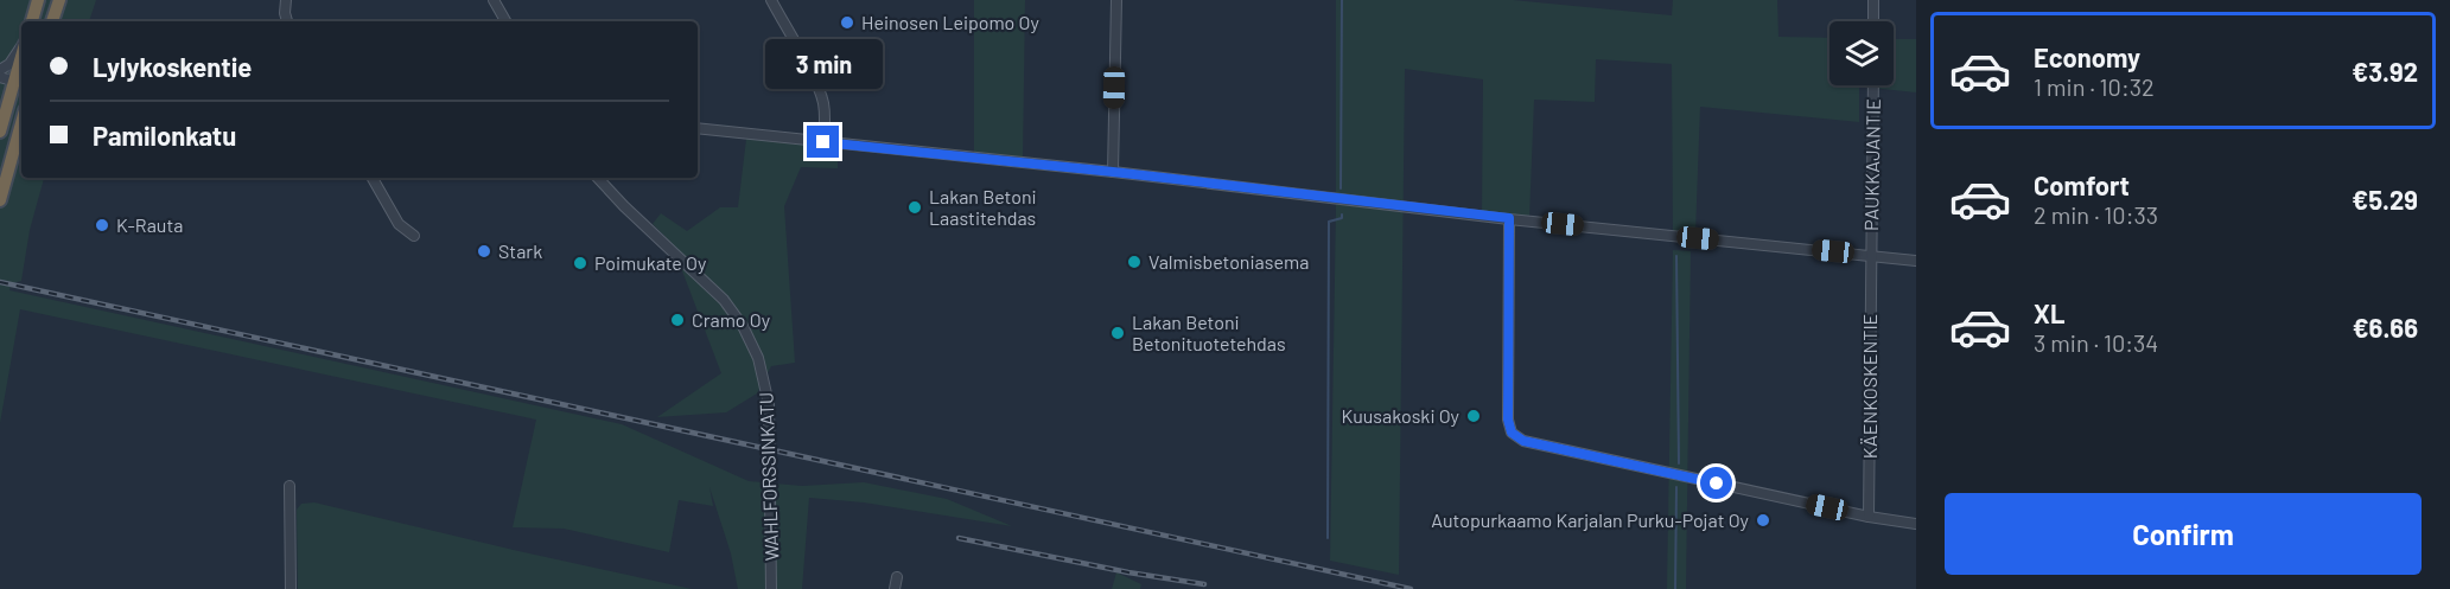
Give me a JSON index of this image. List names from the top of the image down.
{
  "streets": {
    "street": ["PAUKKAJANTIE", "KÄENKOSKENTIE", "WAHLFORSSINKATU"]
  },
  "crossings": [
    ["PAUKKAJANTIE", "KÄENKOSKENTIE"]
  ],
  "places": [
    "Heinosen Leipomo Oy",
    "Lakan Betoni Laastitehdas",
    "K-Rauta",
    "Stark",
    "Valmisbetoniasema",
    "Poimukate Oy",
    "Cramo Oy",
    "Lakan Betoni Betonituotetehdas",
    "Kuusakoski Oy",
    "Autopurkaamo Karjalan Purku-Pojat Oy"
  ],
  "page": {
    "list": [
      {
        "name": "Economy",
        "note": "1 min · 10:32",
        "value": "€3.92"
      },
      {
        "name": "Comfort",
        "note": "2 min · 10:33",
        "value": "€5.29"
      },
      {
        "name": "XL",
        "note": "3 min · 10:34",
        "value": "€6.66"
      }
    ],
    "banner": ["Lylykoskentie", "Pamilonkatu"],
    "bubble": "3 min",
    "buttons": "Confirm"
  }
}
